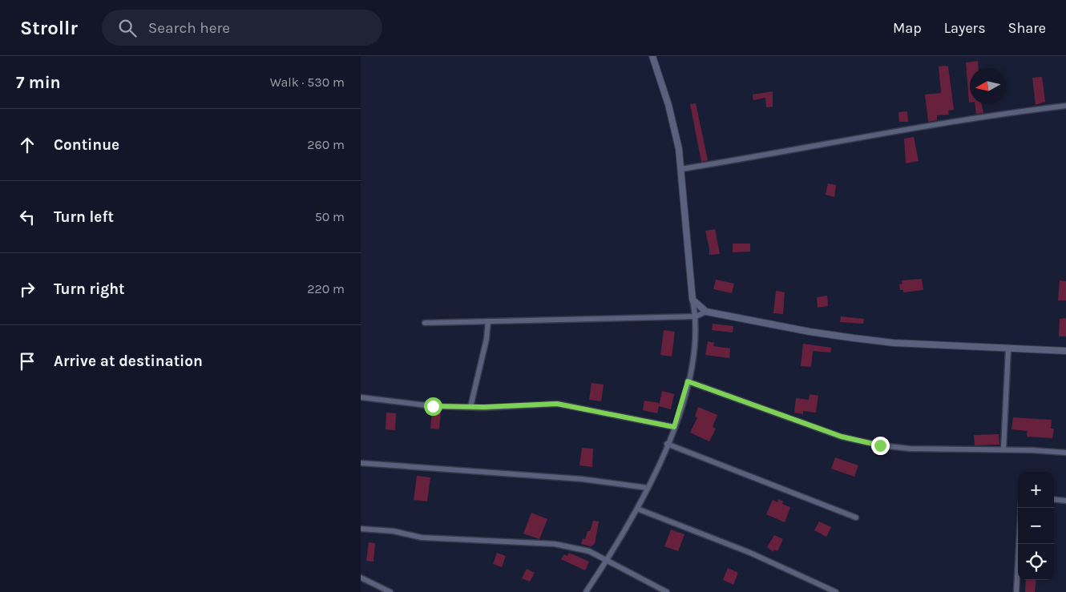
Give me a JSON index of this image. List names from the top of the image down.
{
  "north": "left",
  "page": {
    "header": "Strollr",
    "search": "Search here",
    "nav": ["Map", "Layers", "Share"],
    "heading": ["7 min", "Walk · 530 m"],
    "list": [
      ["Continue", "260 m"],
      ["Turn left", "50 m"],
      ["Turn right", "220 m"],
      "Arrive at destination"
    ],
    "map_buttons": ["+", "−"]
  }
}
